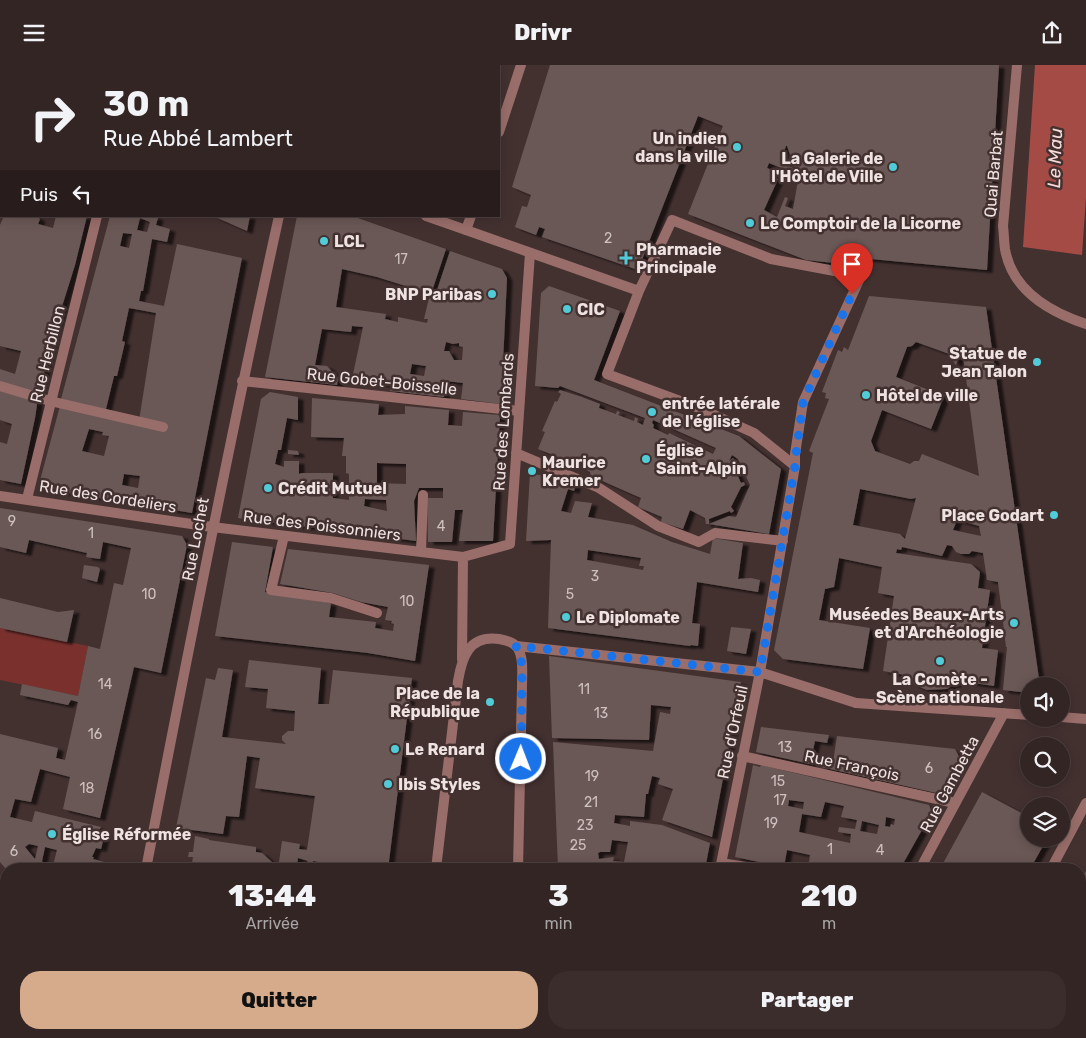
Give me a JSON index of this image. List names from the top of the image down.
{
  "streets": {
    "street": [
      "Quai Barbat",
      "Rue Herbillon",
      "Rue Gobet-Boisselle",
      "Rue des Lombards",
      "Rue des Cordeliers",
      "Rue des Poissonniers",
      "Rue Lochet",
      "Rue d'Orfeuil",
      "Rue François",
      "Rue Gambetta"
    ]
  },
  "crossings": [
    ["Rue Herbillon", "Rue des Cordeliers"],
    ["Rue Gobet-Boisselle", "Rue des Lombards"],
    ["Rue Gobet-Boisselle", "Rue Lochet"],
    ["Rue des Cordeliers", "Rue des Poissonniers"],
    ["Rue des Cordeliers", "Rue Lochet"],
    ["Rue des Poissonniers", "Rue Lochet"],
    ["Rue d'Orfeuil", "Rue François"],
    ["Rue François", "Rue Gambetta"]
  ],
  "water": ["Le Mau"],
  "places": {
    "other": [
      "Un indien dans la ville",
      "La Galerie de l'Hôtel de Ville",
      "Le Comptoir de la Licorne",
      "LCL",
      "BNP Paribas",
      "CIC",
      "Statue de Jean Talon",
      "Hôtel de ville",
      "entrée latérale de l'église",
      "Église Saint-Alpin",
      "Maurice Kremer",
      "Crédit Mutuel",
      "Place Godart",
      "Le Diplomate",
      "Muséedes Beaux-Arts et d'Archéologie",
      "La Comète - Scène nationale",
      "Place de la République",
      "Le Renard",
      "Ibis Styles",
      "Église Réformée"
    ],
    "health": ["Pharmacie Principale"]
  },
  "house_numbers": [
    "2",
    "17",
    "9",
    "4",
    "1",
    "3",
    "10",
    "5",
    "10",
    "14",
    "11",
    "13",
    "16",
    "13",
    "6",
    "19",
    "15",
    "18",
    "17",
    "21",
    "19",
    "23",
    "25",
    "1",
    "4",
    "6"
  ],
  "page": {
    "header": "Drivr",
    "turn": ["30 m", "Rue Abbé Lambert"],
    "then": "Puis",
    "eta": [
      "13:44",
      "Arrivée",
      "3",
      "min",
      "210",
      "m"
    ],
    "buttons": ["Quitter", "Partager"]
  }
}
